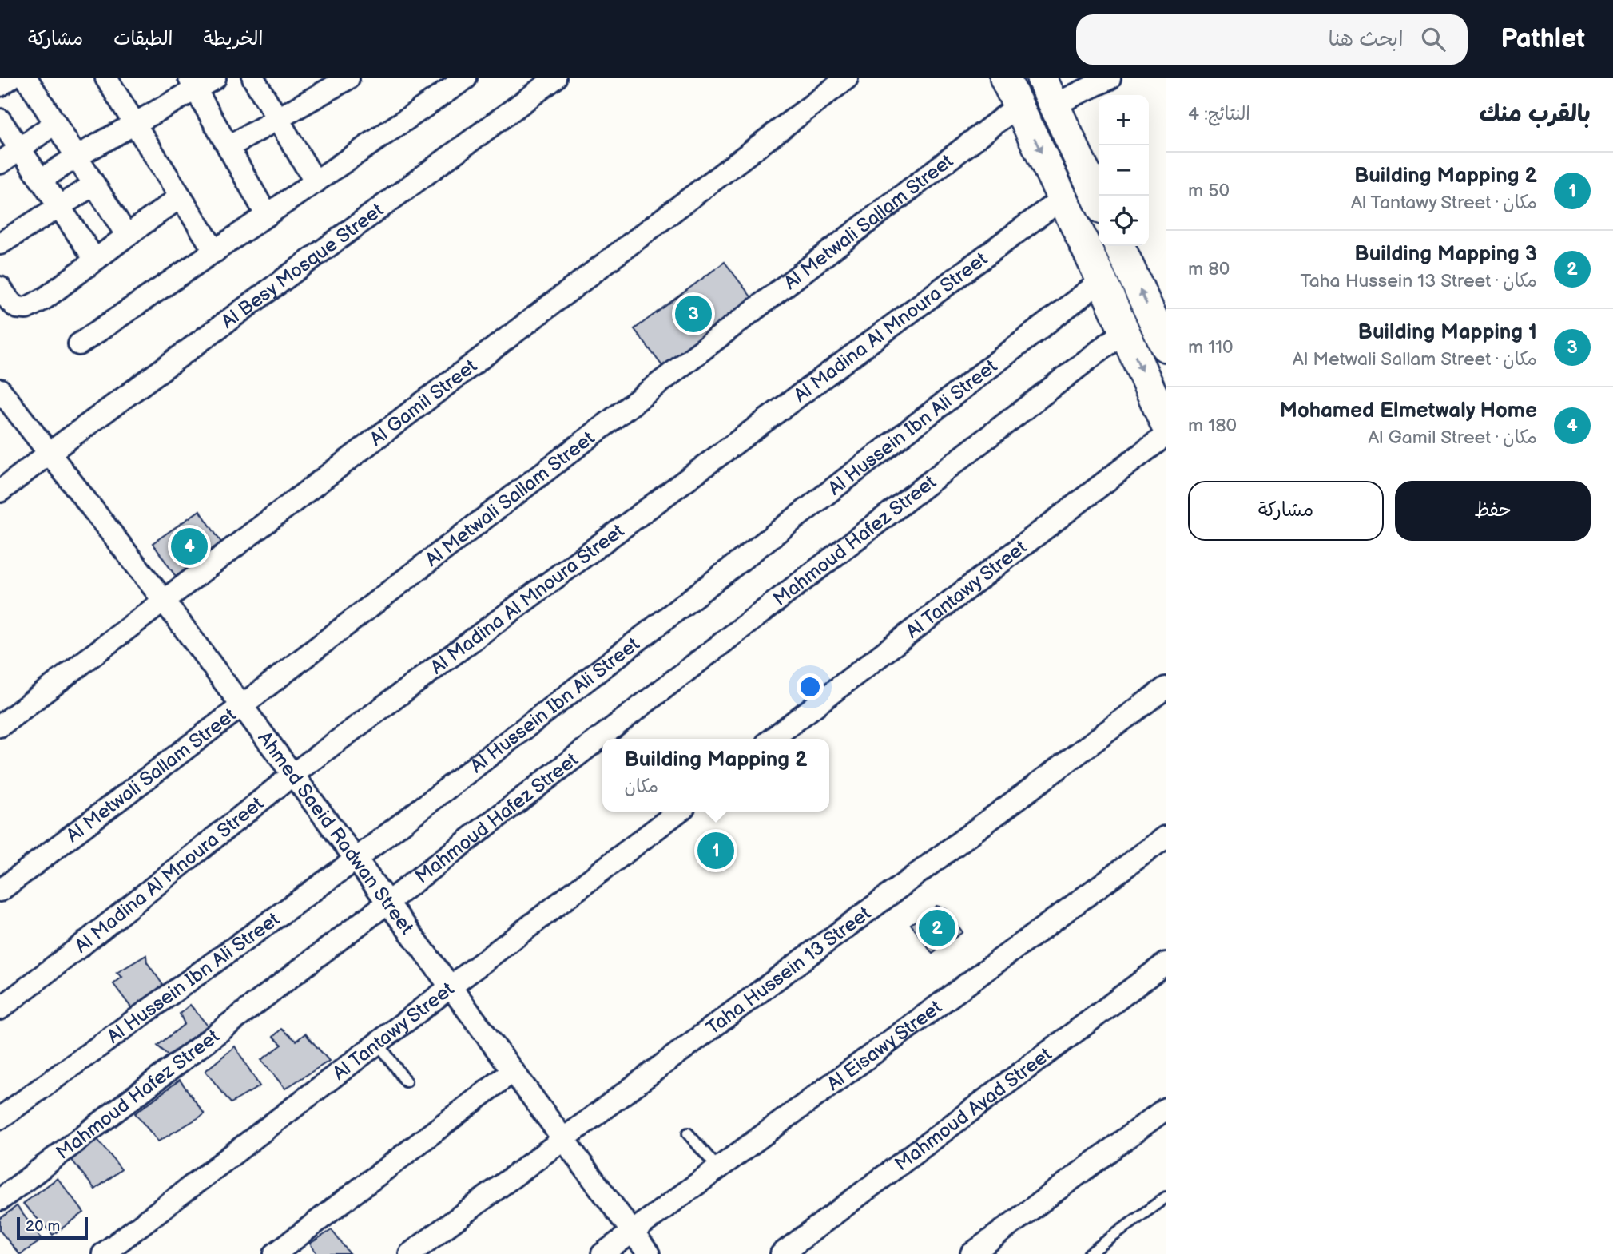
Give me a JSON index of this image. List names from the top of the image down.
{
  "streets": {
    "street": [
      "Al Metwali Sallam Street",
      "Al Besy Mosque Street",
      "Al Madina Al Mnoura Street",
      "Al Gamil Street",
      "Al Hussein Ibn Ali Street",
      "Mahmoud Hafez Street",
      "Al Tantawy Street",
      "Ahmed Saeid Radwan Street",
      "Taha Hussein 13 Street",
      "Al Eisawy Street",
      "Mahmoud Ayad Street"
    ]
  },
  "crossings": [
    ["Al Metwali Sallam Street", "Ahmed Saeid Radwan Street"],
    ["Al Besy Mosque Street", "Ahmed Saeid Radwan Street"],
    ["Al Madina Al Mnoura Street", "Ahmed Saeid Radwan Street"],
    ["Al Gamil Street", "Ahmed Saeid Radwan Street"],
    ["Al Hussein Ibn Ali Street", "Ahmed Saeid Radwan Street"],
    ["Mahmoud Hafez Street", "Ahmed Saeid Radwan Street"],
    ["Al Tantawy Street", "Ahmed Saeid Radwan Street"],
    ["Ahmed Saeid Radwan Street", "Taha Hussein 13 Street"],
    ["Ahmed Saeid Radwan Street", "Al Eisawy Street"]
  ],
  "scale_bar": "20 m",
  "page": {
    "header": "Pathlet",
    "search": "ابحث هنا",
    "nav": ["الخريطة", "الطبقات", "مشاركة"],
    "heading": ["بالقرب منك", "النتائج: 4"],
    "map_buttons": ["+", "−"],
    "list": [
      {
        "mark": "1",
        "name": "Building Mapping 2",
        "note": "مكان · Al Tantawy Street",
        "value": "50 m"
      },
      {
        "mark": "2",
        "name": "Building Mapping 3",
        "note": "مكان · Taha Hussein 13 Street",
        "value": "80 m"
      },
      {
        "mark": "3",
        "name": "Building Mapping 1",
        "note": "مكان · Al Metwali Sallam Street",
        "value": "110 m"
      },
      {
        "mark": "4",
        "name": "Mohamed Elmetwaly Home",
        "note": "مكان · Al Gamil Street",
        "value": "180 m"
      }
    ],
    "pins": [
      "3",
      "4",
      "1",
      "2"
    ],
    "buttons": ["حفظ", "مشاركة"],
    "popup": ["Building Mapping 2", "مكان"],
    "scale": "20 m"
  }
}
